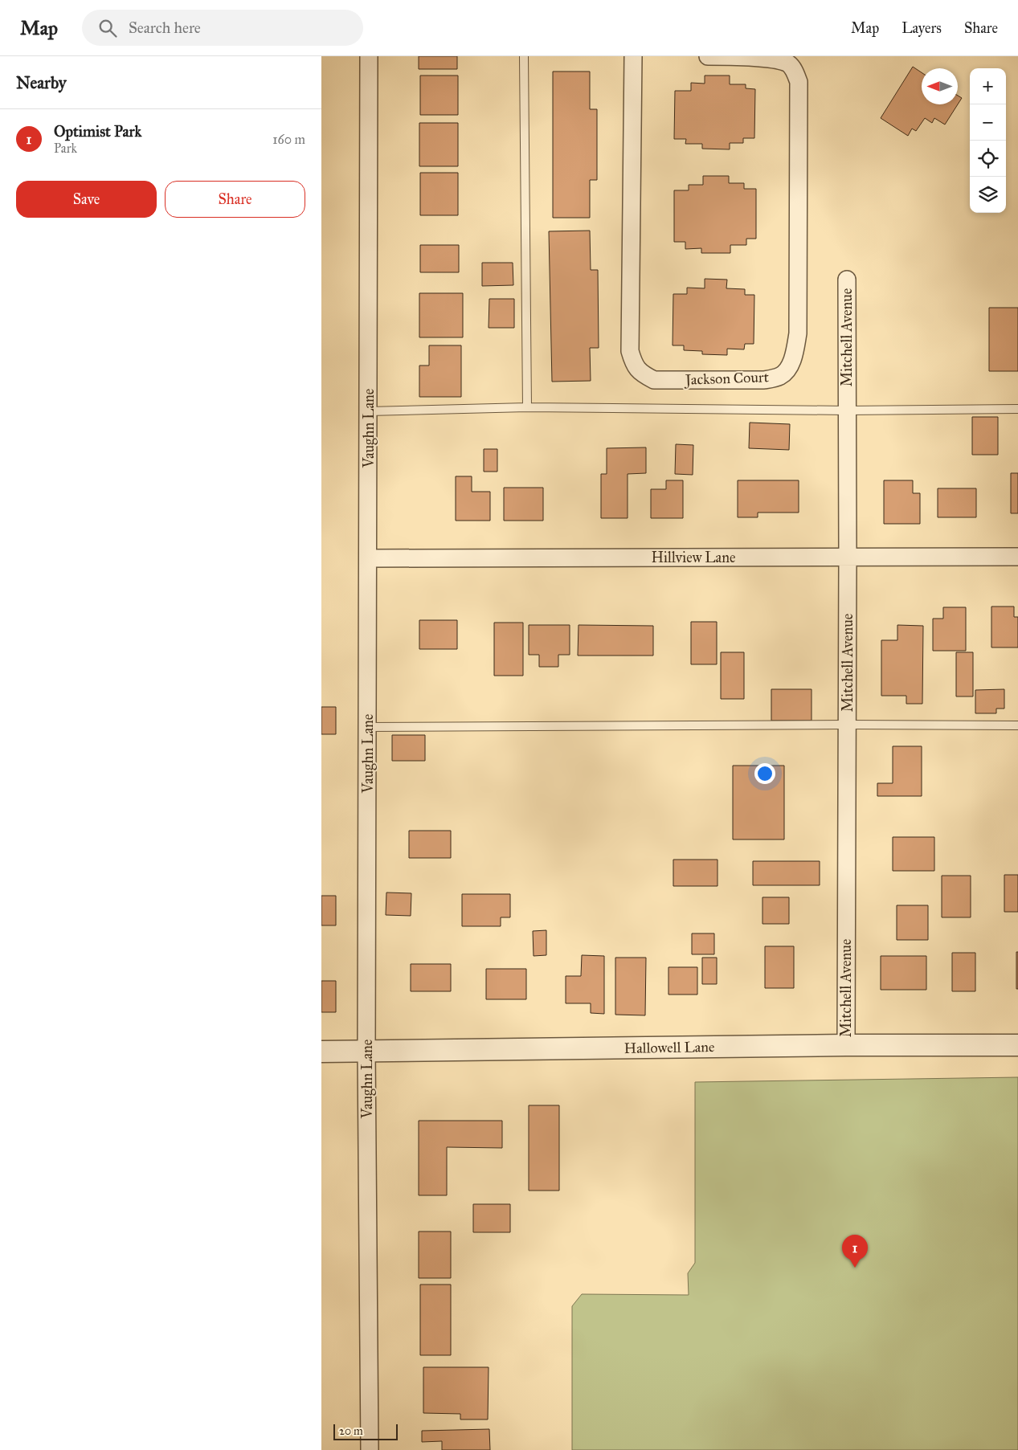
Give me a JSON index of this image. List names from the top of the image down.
{
  "streets": {
    "street": [
      "Mitchell Avenue",
      "Jackson Court",
      "Vaughn Lane",
      "Hillview Lane",
      "Hallowell Lane"
    ]
  },
  "crossings": [
    ["Mitchell Avenue", "Hillview Lane"],
    ["Mitchell Avenue", "Hallowell Lane"],
    ["Vaughn Lane", "Hillview Lane"],
    ["Vaughn Lane", "Hallowell Lane"]
  ],
  "scale_bar": "20 m",
  "north": "left",
  "page": {
    "header": "Map",
    "search": "Search here",
    "nav": ["Map", "Layers", "Share"],
    "heading": "Nearby",
    "map_buttons": ["+", "−"],
    "list": [
      {
        "mark": "1",
        "name": "Optimist Park",
        "note": "Park",
        "value": "160 m"
      }
    ],
    "buttons": ["Save", "Share"],
    "pins": "1",
    "scale": "20 m"
  }
}
